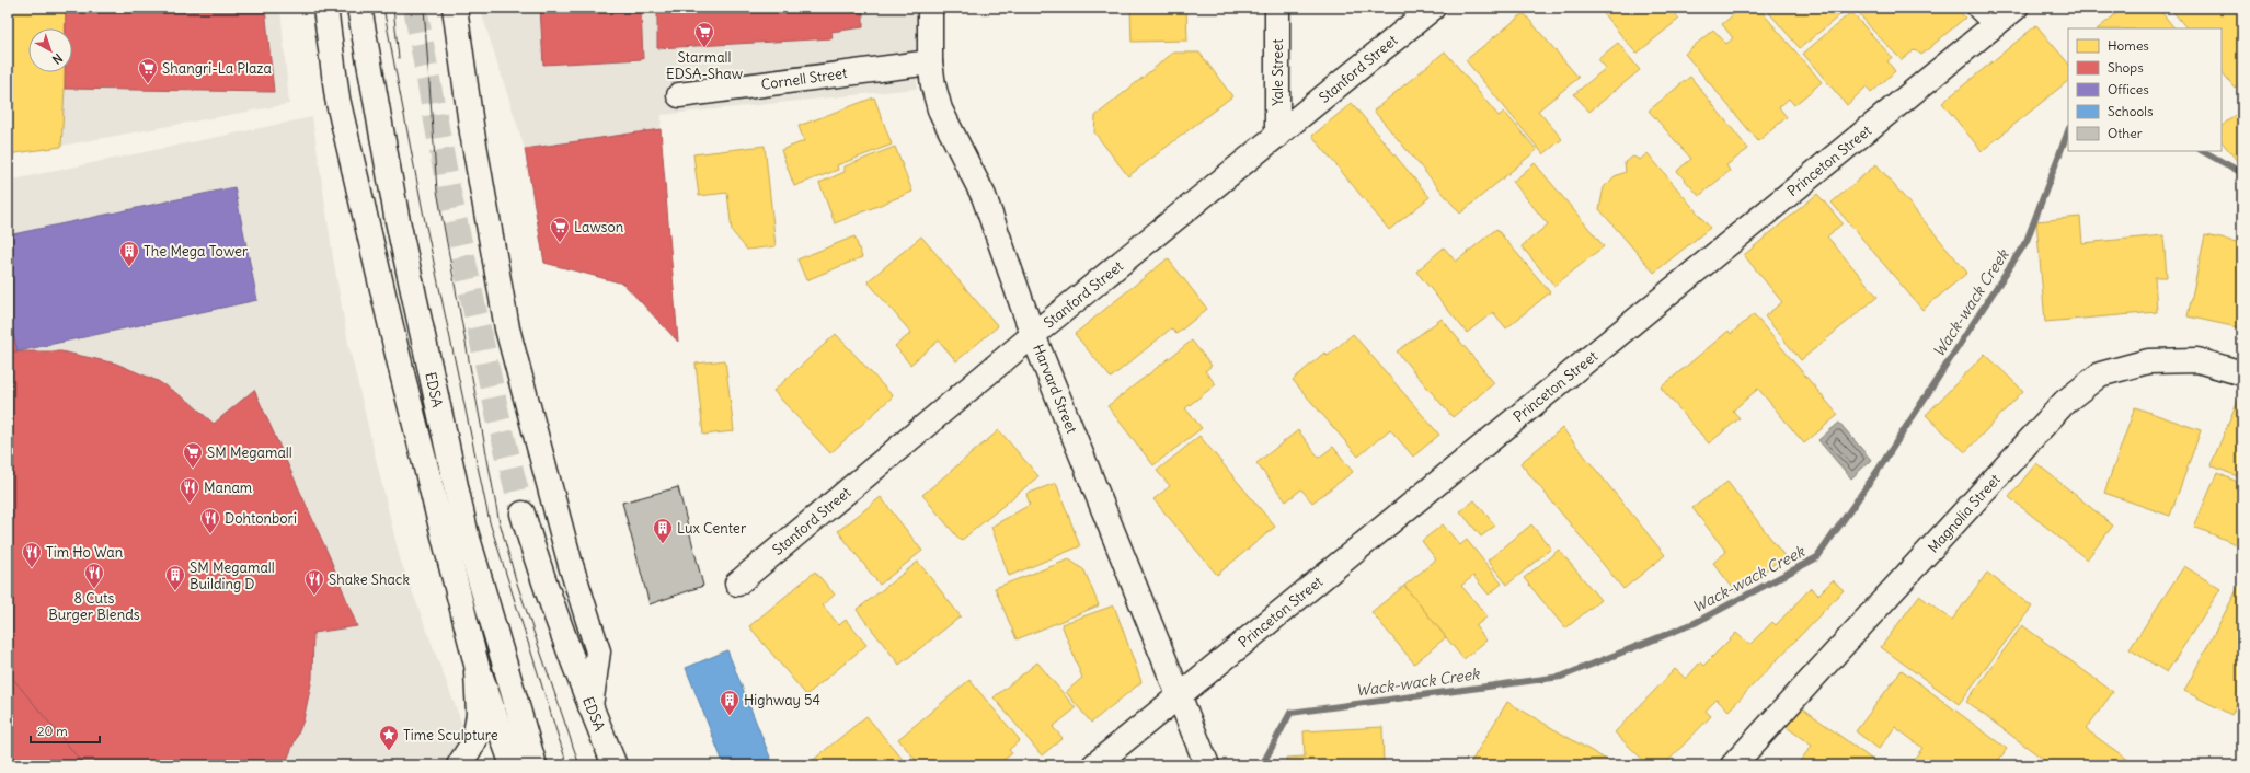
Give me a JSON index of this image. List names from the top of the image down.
{
  "streets": {
    "main road": [
      "Stanford Street",
      "Yale Street",
      "Cornell Street",
      "Princeton Street",
      "Harvard Street",
      "EDSA",
      "Magnolia Street"
    ]
  },
  "crossings": [
    ["Stanford Street", "Yale Street"],
    ["Stanford Street", "Harvard Street"],
    ["Cornell Street", "Harvard Street"],
    ["Princeton Street", "Harvard Street"]
  ],
  "water": ["Wack-wack Creek"],
  "places": {
    "supermarket": [
      "Starmall EDSA-Shaw",
      "Shangri-La Plaza",
      "Lawson",
      "SM Megamall"
    ],
    "building": [
      "The Mega Tower",
      "Lux Center",
      "SM Megamall Building D",
      "Highway 54"
    ],
    "restaurant": [
      "Manam",
      "Dohtonbori",
      "Tim Ho Wan",
      "8 Cuts Burger Blends",
      "Shake Shack"
    ],
    "place": ["Time Sculpture"]
  },
  "legend": [
    "Homes",
    "Shops",
    "Offices",
    "Schools",
    "Other"
  ],
  "scale_bar": "20 m",
  "north": "bottom right"
}
